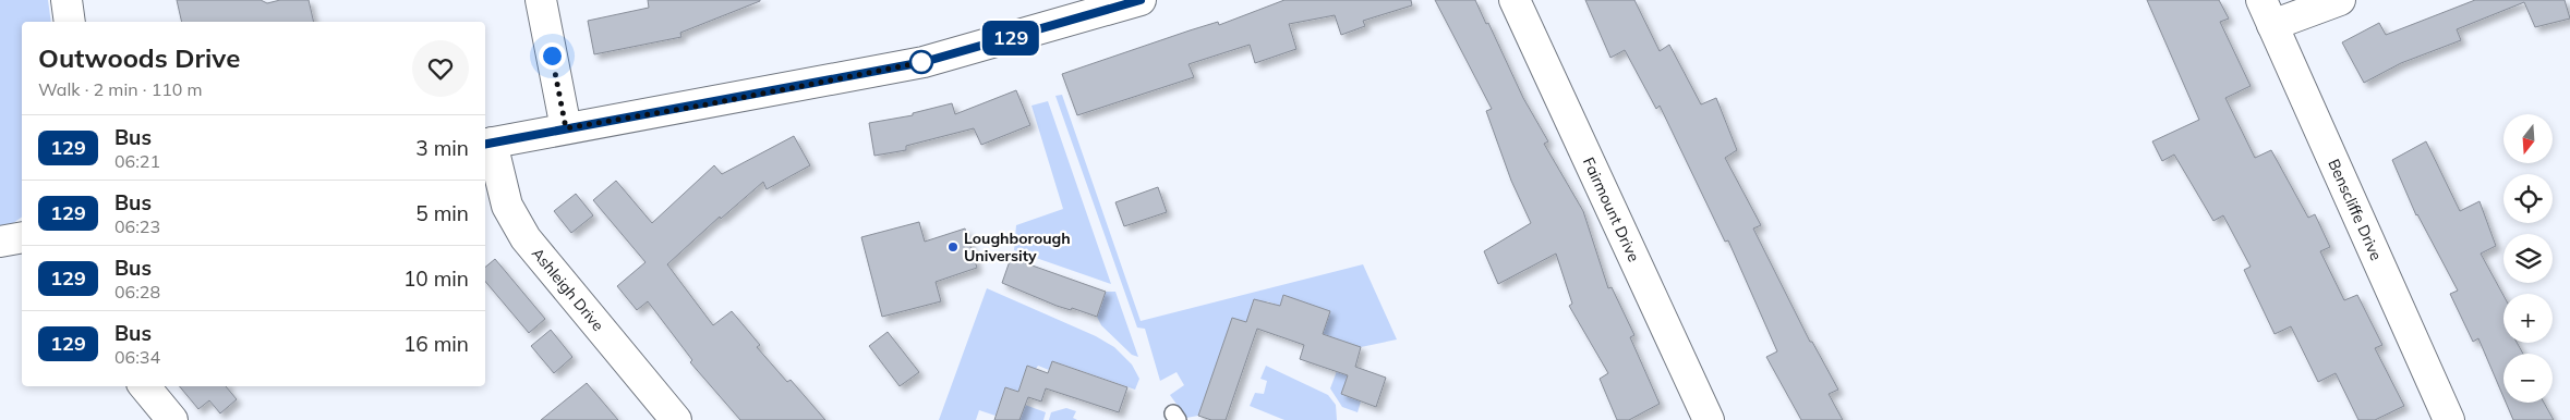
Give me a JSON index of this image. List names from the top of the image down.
{
  "streets": {
    "street": ["Fairmount Drive", "Benscliffe Drive", "Ashleigh Drive"]
  },
  "places": ["Loughborough University"],
  "lines": ["bus line 129"],
  "north": "bottom",
  "page": {
    "on_map": "129",
    "heading": ["Outwoods Drive", "Walk · 2 min · 110 m"],
    "map_buttons": ["+", "−"],
    "list": [
      {
        "mark": "129",
        "name": "Bus",
        "note": "06:21",
        "value": "3 min"
      },
      {
        "mark": "129",
        "name": "Bus",
        "note": "06:23",
        "value": "5 min"
      },
      {
        "mark": "129",
        "name": "Bus",
        "note": "06:28",
        "value": "10 min"
      },
      {
        "mark": "129",
        "name": "Bus",
        "note": "06:34",
        "value": "16 min"
      }
    ]
  }
}
